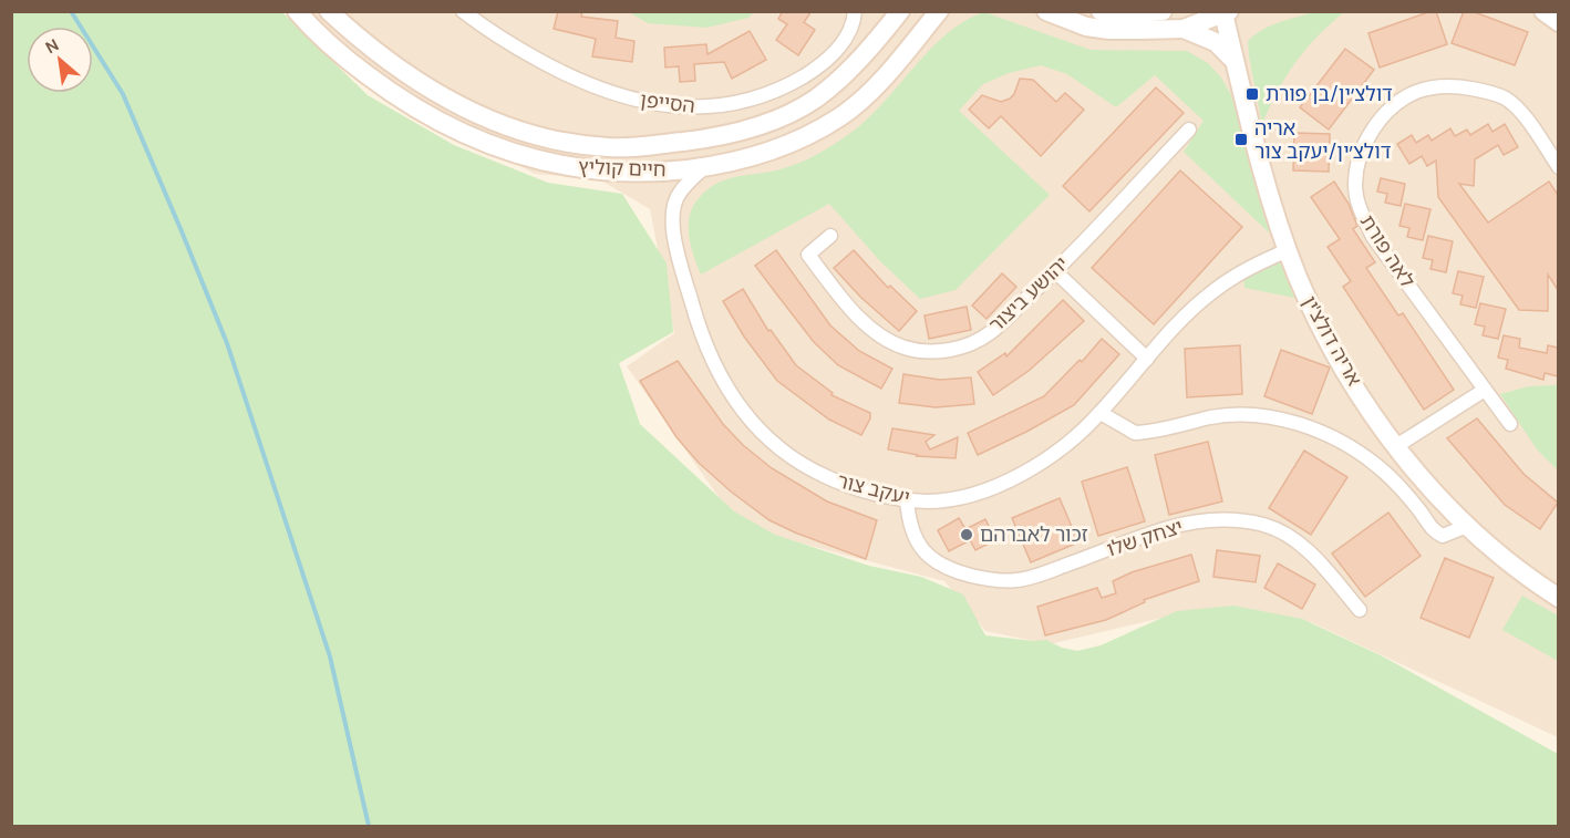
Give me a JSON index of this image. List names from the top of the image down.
{
  "streets": {
    "main road": ["חיים קוליץ", "אריה דולצ'ין"],
    "street": [
      "הסייפן",
      "לאה פורת",
      "יהושע ביצור",
      "יעקב צור",
      "יצחק שלו"
    ]
  },
  "crossings": [
    ["חיים קוליץ", "יעקב צור"],
    ["אריה דולצ'ין", "יעקב צור"],
    ["יעקב צור", "יצחק שלו"]
  ],
  "places": {
    "transit": ["דולצ׳ין/בן פורת", "אריה דולצ׳ין/יעקב צור"],
    "other": ["זכור לאברהם"]
  },
  "north": "top left"
}
